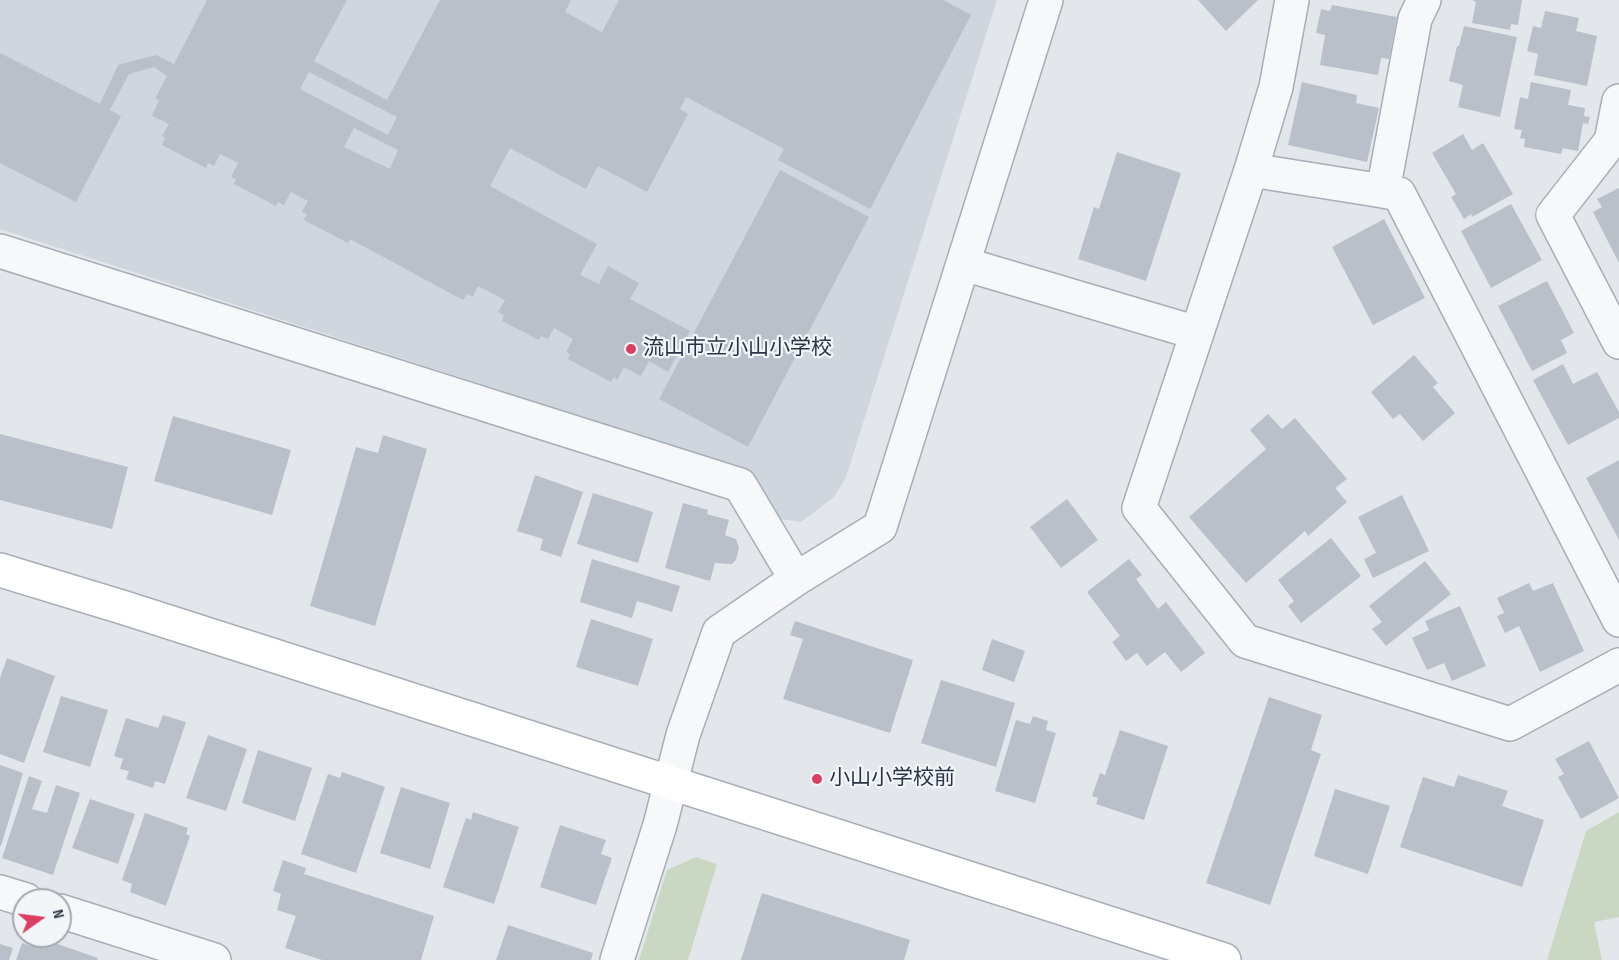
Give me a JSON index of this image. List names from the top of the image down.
{
  "places": ["流山市立小山小学校", "小山小学校前"],
  "north": "right"
}
